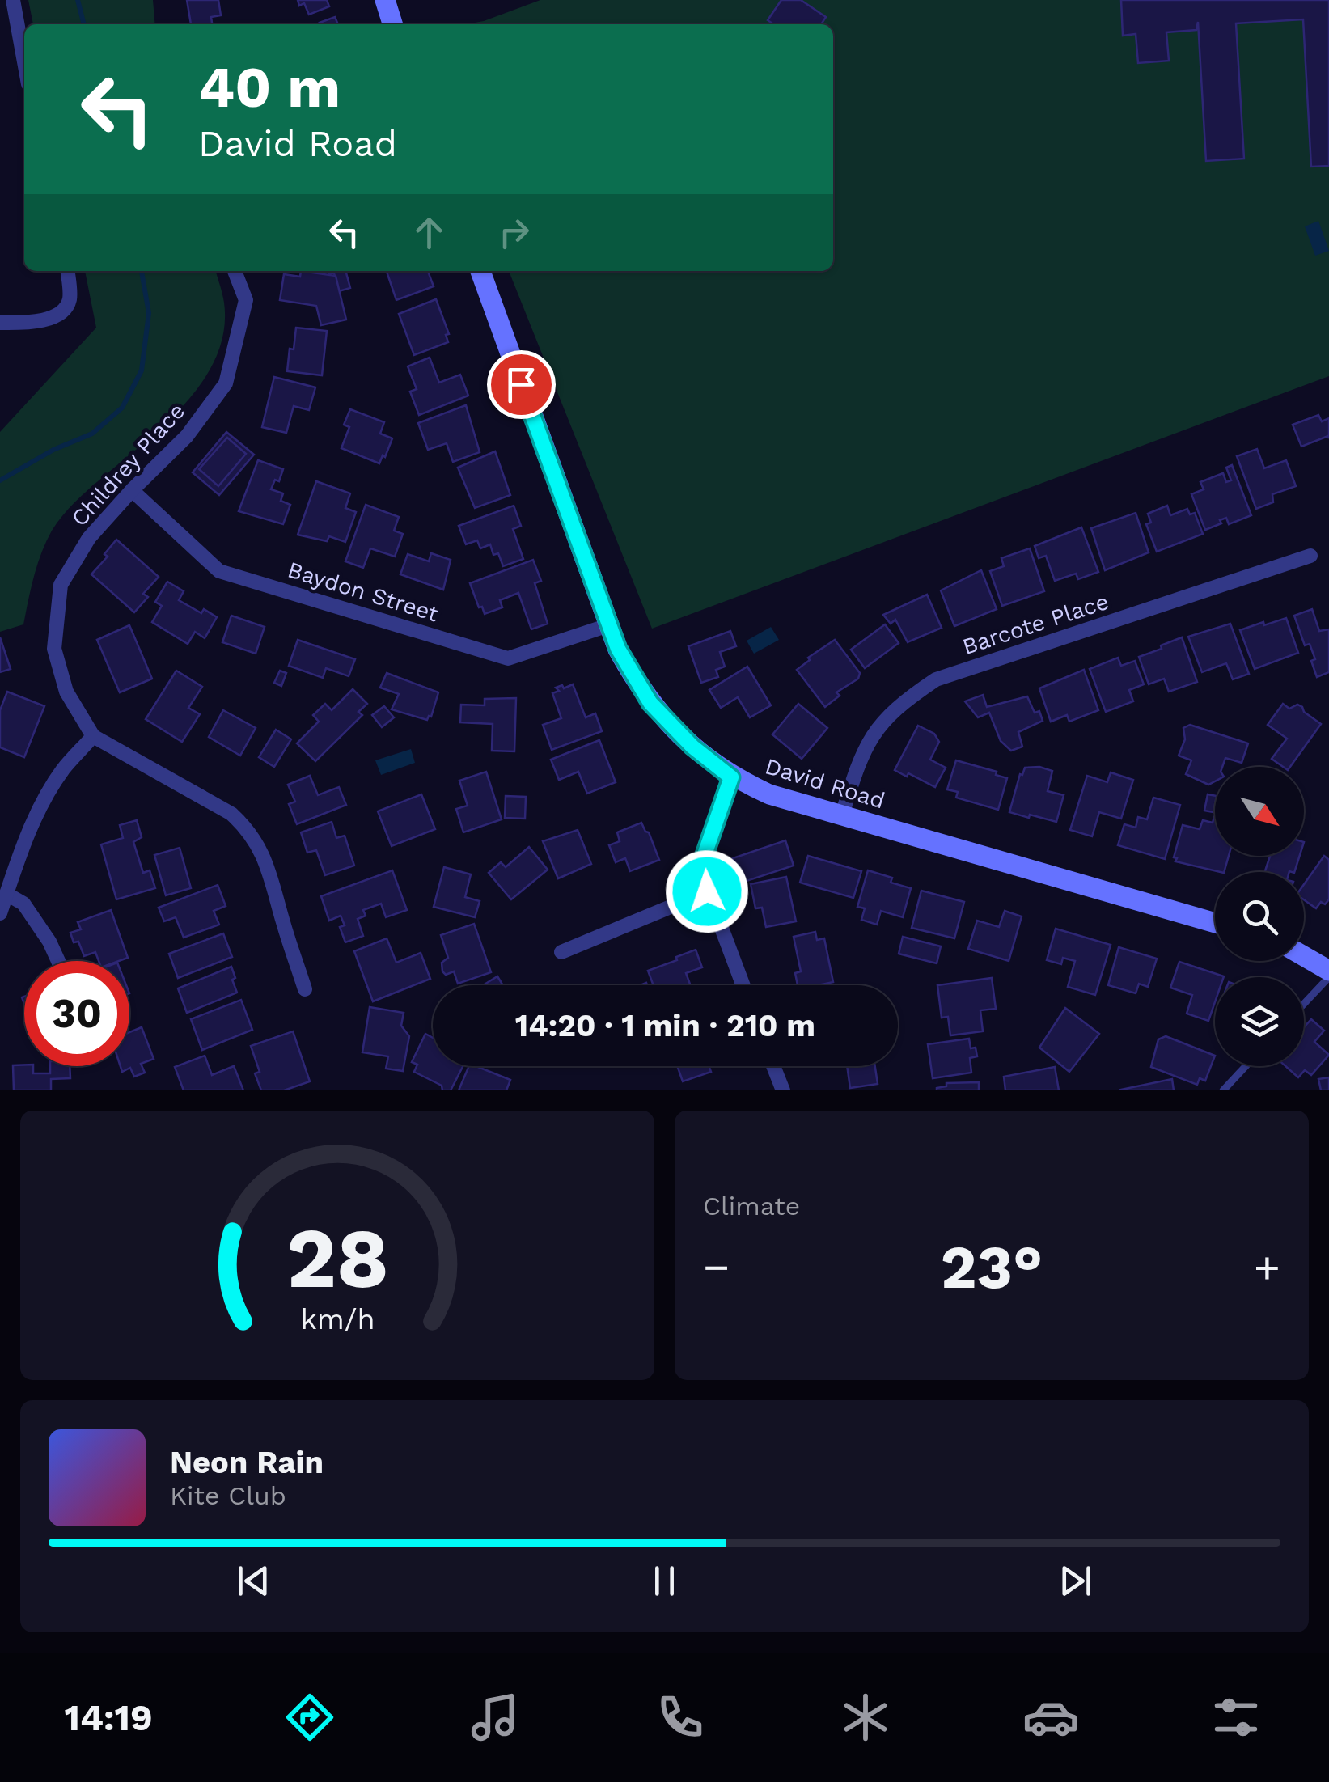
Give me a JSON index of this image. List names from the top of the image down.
{
  "streets": {
    "street": [
      "Childrey Place",
      "Baydon Street",
      "Barcote Place",
      "David Road"
    ]
  },
  "crossings": [
    ["Childrey Place", "Baydon Street"],
    ["Baydon Street", "David Road"],
    ["Barcote Place", "David Road"]
  ],
  "north": "bottom right",
  "page": {
    "turn": ["40 m", "David Road"],
    "limit": "30",
    "trip": "14:20 · 1 min · 210 m",
    "tile": "Climate",
    "heat": ["−", "23°", "+"],
    "song": ["Neon Rain", "Kite Club"],
    "tabs": "14:19",
    "gauge": ["28", "km/h"]
  }
}
